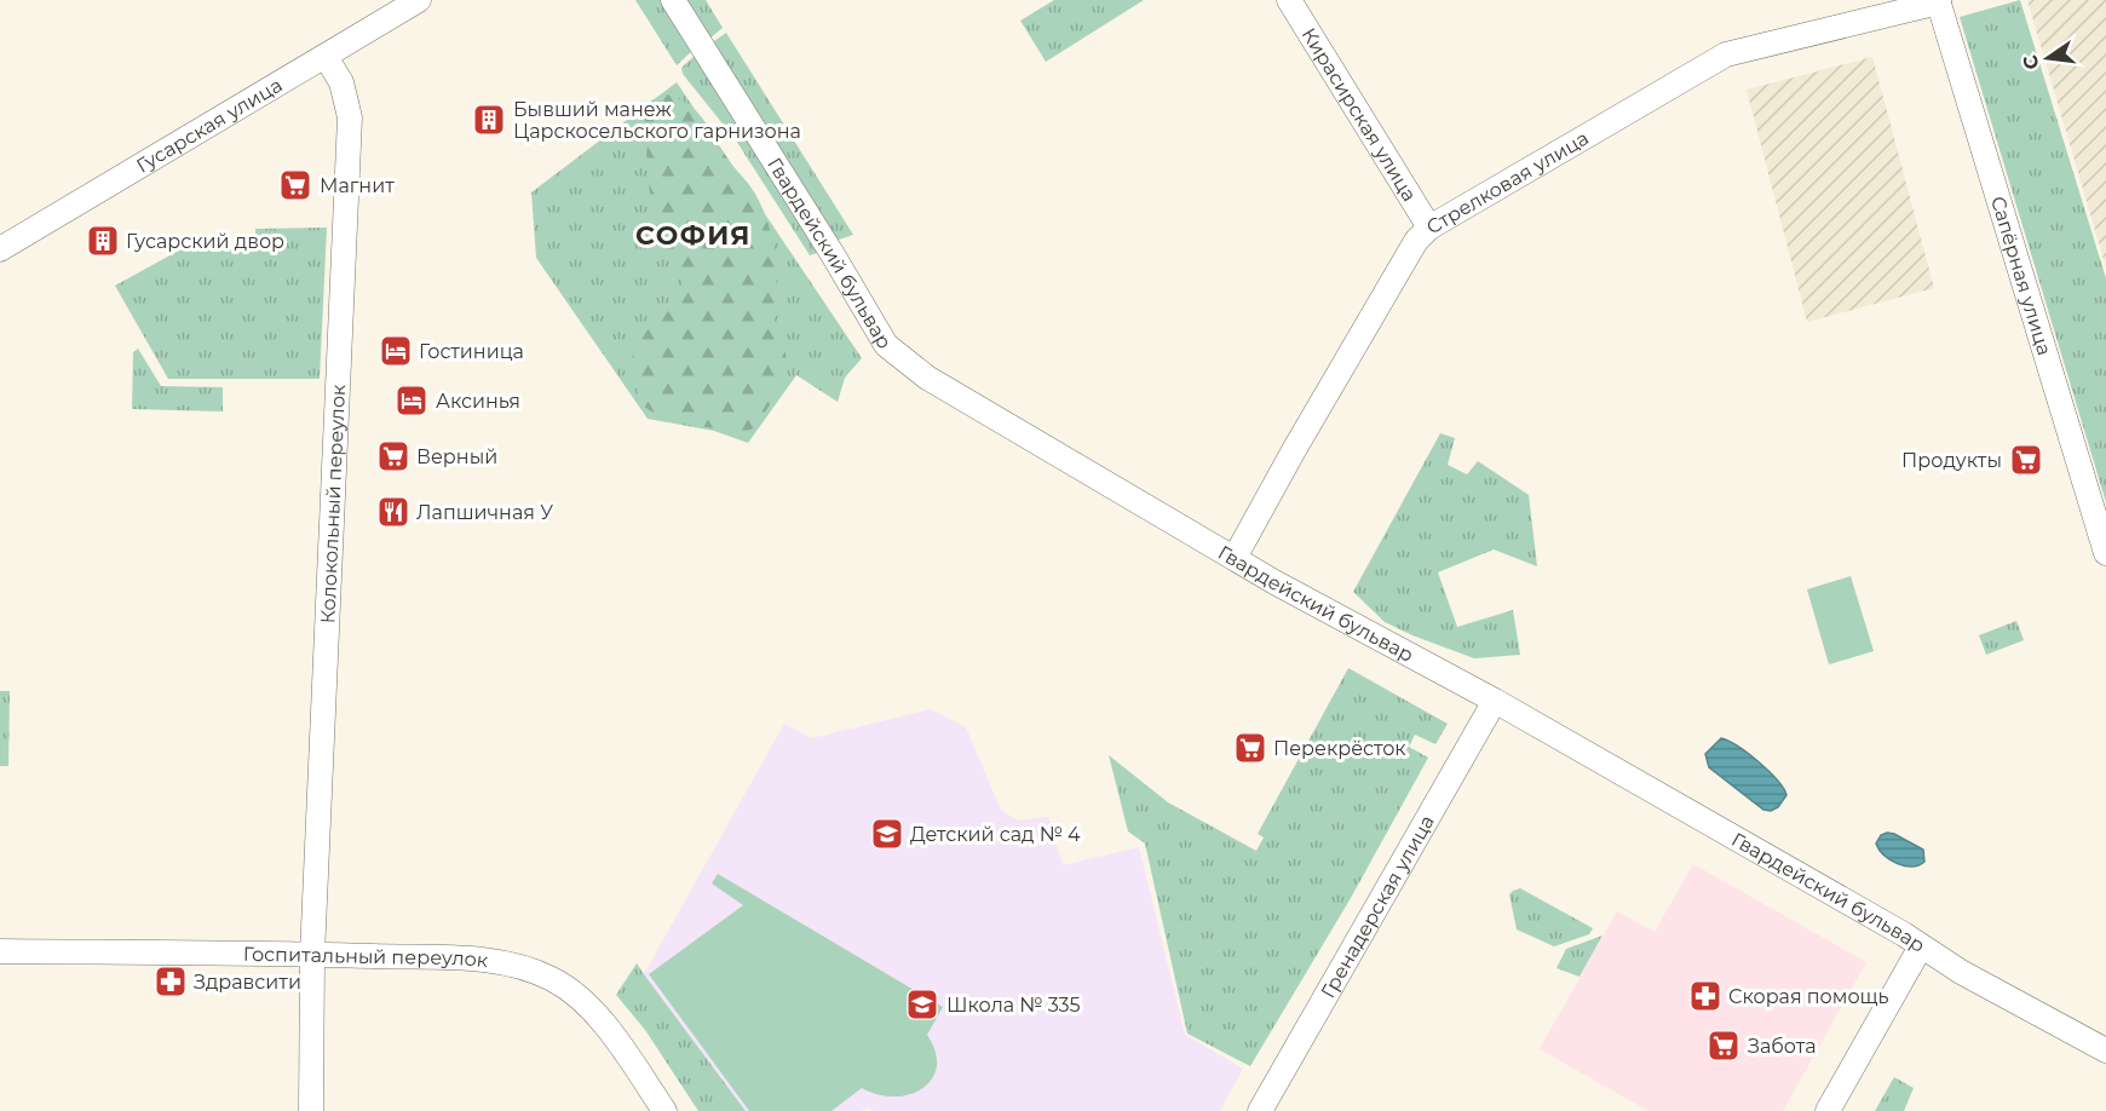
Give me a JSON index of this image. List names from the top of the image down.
{
  "streets": {
    "street": [
      "Кирасирская улица",
      "Гусарская улица",
      "Стрелковая улица",
      "Гвардейский бульвар",
      "Сапёрная улица",
      "Колокольный переулок",
      "Гренадерская улица",
      "Госпитальный переулок"
    ]
  },
  "crossings": [
    ["Кирасирская улица", "Стрелковая улица"],
    ["Гусарская улица", "Колокольный переулок"],
    ["Стрелковая улица", "Гвардейский бульвар"],
    ["Стрелковая улица", "Сапёрная улица"],
    ["Гвардейский бульвар", "Гренадерская улица"],
    ["Колокольный переулок", "Госпитальный переулок"]
  ],
  "districts": ["СОФИЯ"],
  "places": {
    "building": ["Бывший манеж Царскосельского гарнизона", "Гусарский двор"],
    "supermarket": [
      "Магнит",
      "Верный",
      "Продукты",
      "Перекрёсток",
      "Забота"
    ],
    "hotel": ["Гостиница", "Аксинья"],
    "restaurant": ["Лапшичная У"],
    "school or university": ["Детский сад № 4", "Школа № 335"],
    "pharmacy": ["Здравсити", "Скорая помощь"]
  },
  "north": "left"
}
